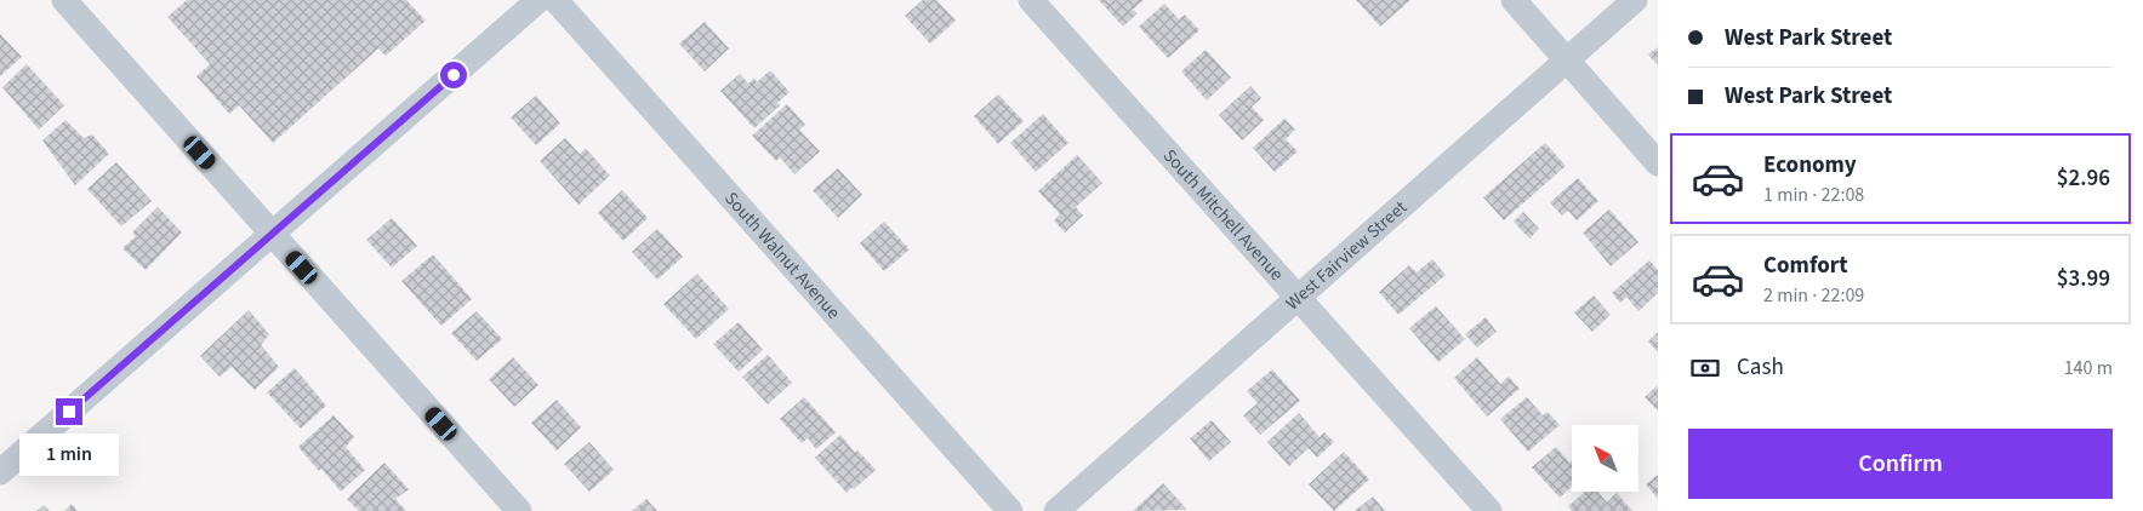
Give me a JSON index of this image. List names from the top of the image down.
{
  "streets": {
    "street": ["South Mitchell Avenue", "South Walnut Avenue", "West Fairview Street"]
  },
  "crossings": [
    ["South Mitchell Avenue", "West Fairview Street"]
  ],
  "north": "top left",
  "page": {
    "banner": ["West Park Street", "West Park Street"],
    "list": [
      {
        "name": "Economy",
        "note": "1 min · 22:08",
        "value": "$2.96"
      },
      {
        "name": "Comfort",
        "note": "2 min · 22:09",
        "value": "$3.99"
      }
    ],
    "pay": ["Cash", "140 m"],
    "buttons": "Confirm",
    "bubble": "1 min"
  }
}
